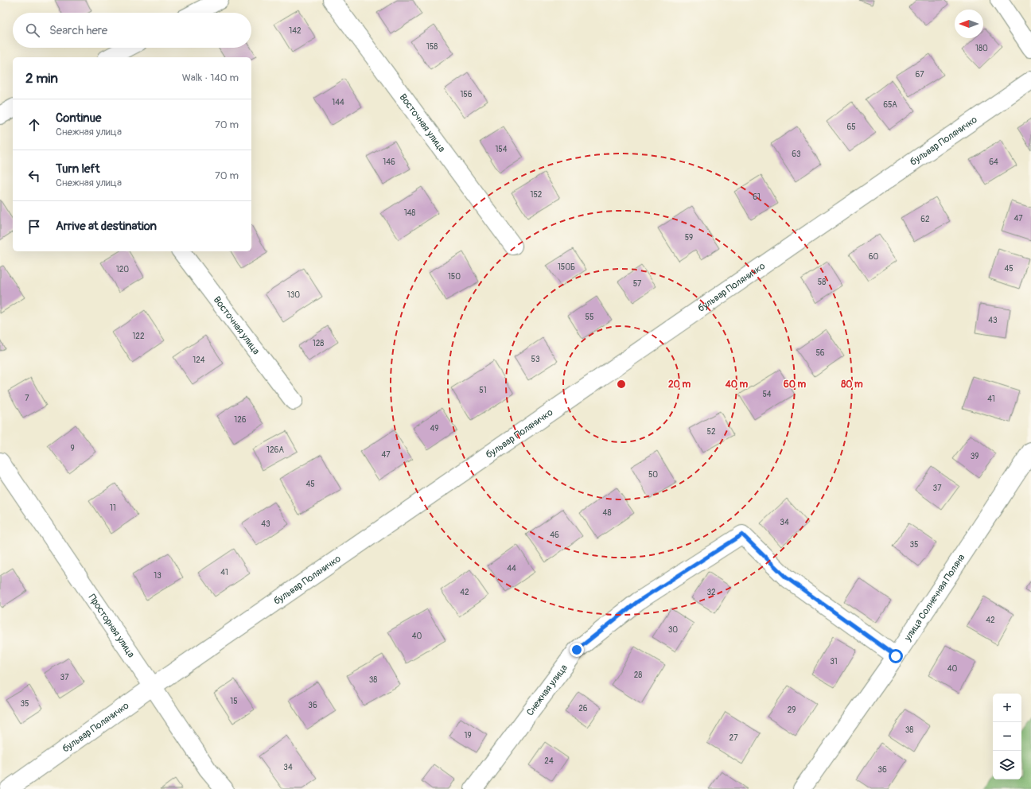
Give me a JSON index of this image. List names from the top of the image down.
{
  "streets": {
    "street": [
      "Восточная улица",
      "бульвар Поляничко",
      "улица Солнечная Поляна",
      "Просторная улица",
      "Снежная улица"
    ]
  },
  "crossings": [
    ["бульвар Поляничко", "Просторная улица"],
    ["улица Солнечная Поляна", "Снежная улица"]
  ],
  "house_numbers": [
    "142",
    "158",
    "180",
    "67",
    "156",
    "144",
    "65А",
    "65",
    "154",
    "63",
    "146",
    "64",
    "152",
    "61",
    "148",
    "47",
    "62",
    "59",
    "60",
    "150Б",
    "45",
    "120",
    "150",
    "58",
    "57",
    "130",
    "55",
    "43",
    "122",
    "128",
    "56",
    "53",
    "124",
    "51",
    "54",
    "7",
    "41",
    "126",
    "49",
    "52",
    "9",
    "126А",
    "47",
    "39",
    "50",
    "45",
    "37",
    "11",
    "48",
    "34",
    "43",
    "46",
    "35",
    "44",
    "41",
    "13",
    "42",
    "32",
    "42",
    "30",
    "40",
    "31",
    "40",
    "28",
    "37",
    "38",
    "15",
    "35",
    "36",
    "26",
    "29",
    "38",
    "19",
    "27",
    "24",
    "34",
    "36"
  ],
  "north": "left",
  "page": {
    "search": "Search here",
    "heading": ["2 min", "Walk · 140 m"],
    "list": [
      ["Continue", "Снежная улица", "70 m"],
      ["Turn left", "Снежная улица", "70 m"],
      "Arrive at destination"
    ],
    "map_buttons": ["+", "−"]
  },
  "rings": [
    "20 m",
    "40 m",
    "60 m",
    "80 m"
  ]
}
